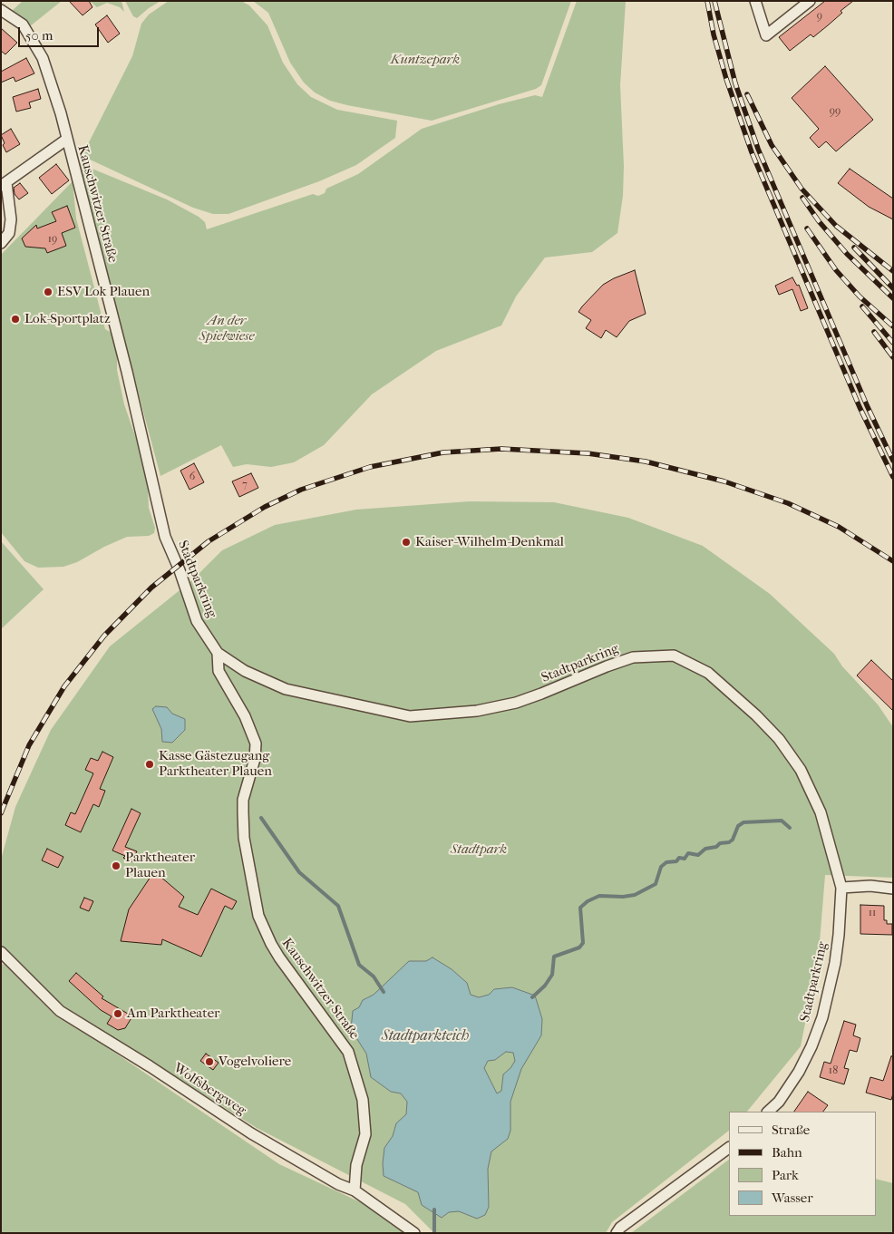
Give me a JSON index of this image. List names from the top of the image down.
{
  "streets": {
    "street": ["Kauschwitzer Straße", "Stadtparkring", "Wolfsbergweg"]
  },
  "crossings": [
    ["Kauschwitzer Straße", "Stadtparkring"],
    ["Kauschwitzer Straße", "Wolfsbergweg"]
  ],
  "water": ["Stadtparkteich"],
  "parks": ["Kuntzepark", "An der Spielwiese", "Stadtpark"],
  "places": [
    "ESV Lok Plauen",
    "Lok-Sportplatz",
    "Kaiser-Wilhelm-Denkmal",
    "Kasse Gästezugang Parktheater Plauen",
    "Parktheater Plauen",
    "Am Parktheater",
    "Vogelvoliere"
  ],
  "house_numbers": [
    "9",
    "99",
    "19",
    "6",
    "7",
    "11",
    "18"
  ],
  "legend": [
    "Straße",
    "Bahn",
    "Park",
    "Wasser"
  ],
  "scale_bar": "50 m"
}
